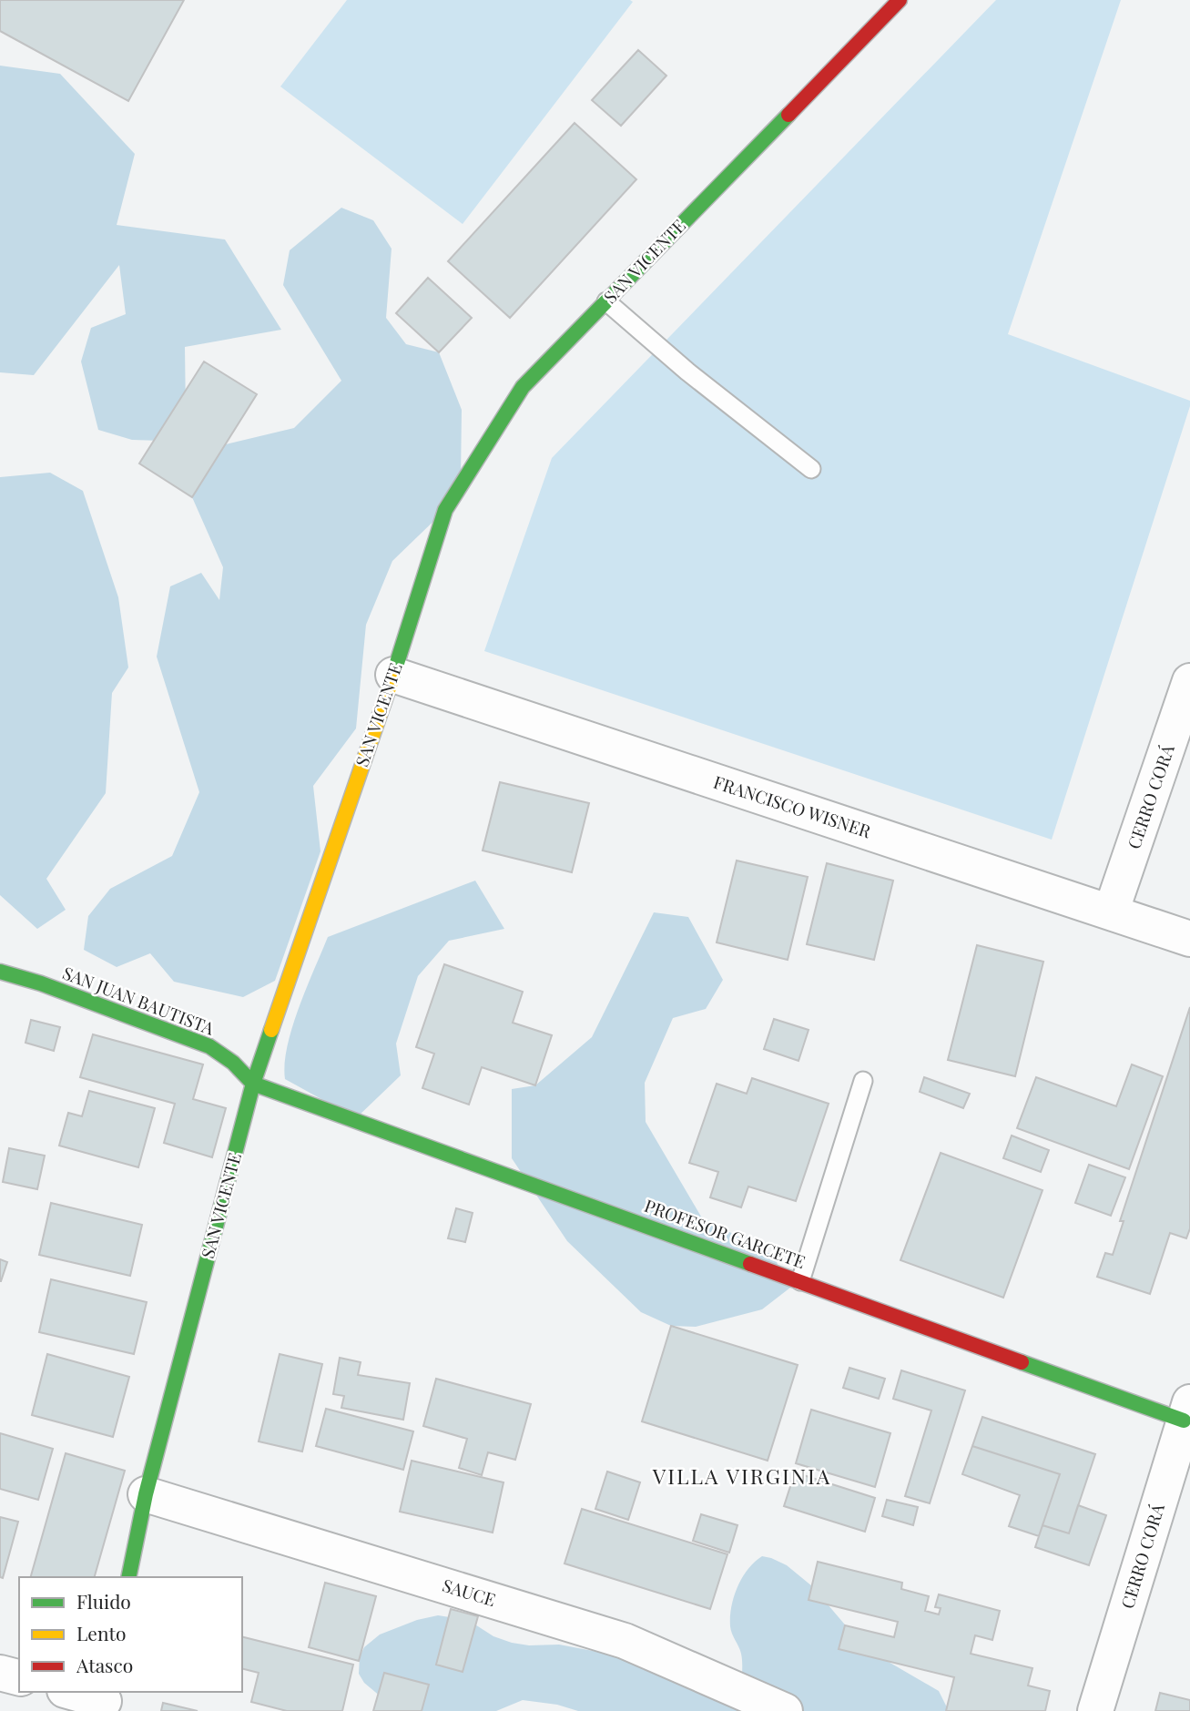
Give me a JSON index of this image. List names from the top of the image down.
{
  "streets": {
    "street": [
      "SAN VICENTE",
      "CERRO CORÁ",
      "FRANCISCO WISNER",
      "SAN JUAN BAUTISTA",
      "PROFESOR GARCETE",
      "SAUCE"
    ]
  },
  "crossings": [
    ["SAN VICENTE", "FRANCISCO WISNER"],
    ["SAN VICENTE", "SAN JUAN BAUTISTA"],
    ["SAN VICENTE", "PROFESOR GARCETE"],
    ["SAN VICENTE", "SAUCE"],
    ["CERRO CORÁ", "FRANCISCO WISNER"],
    ["CERRO CORÁ", "PROFESOR GARCETE"],
    ["SAN JUAN BAUTISTA", "PROFESOR GARCETE"]
  ],
  "districts": ["VILLA VIRGINIA"],
  "legend": ["Fluido", "Lento", "Atasco"]
}
